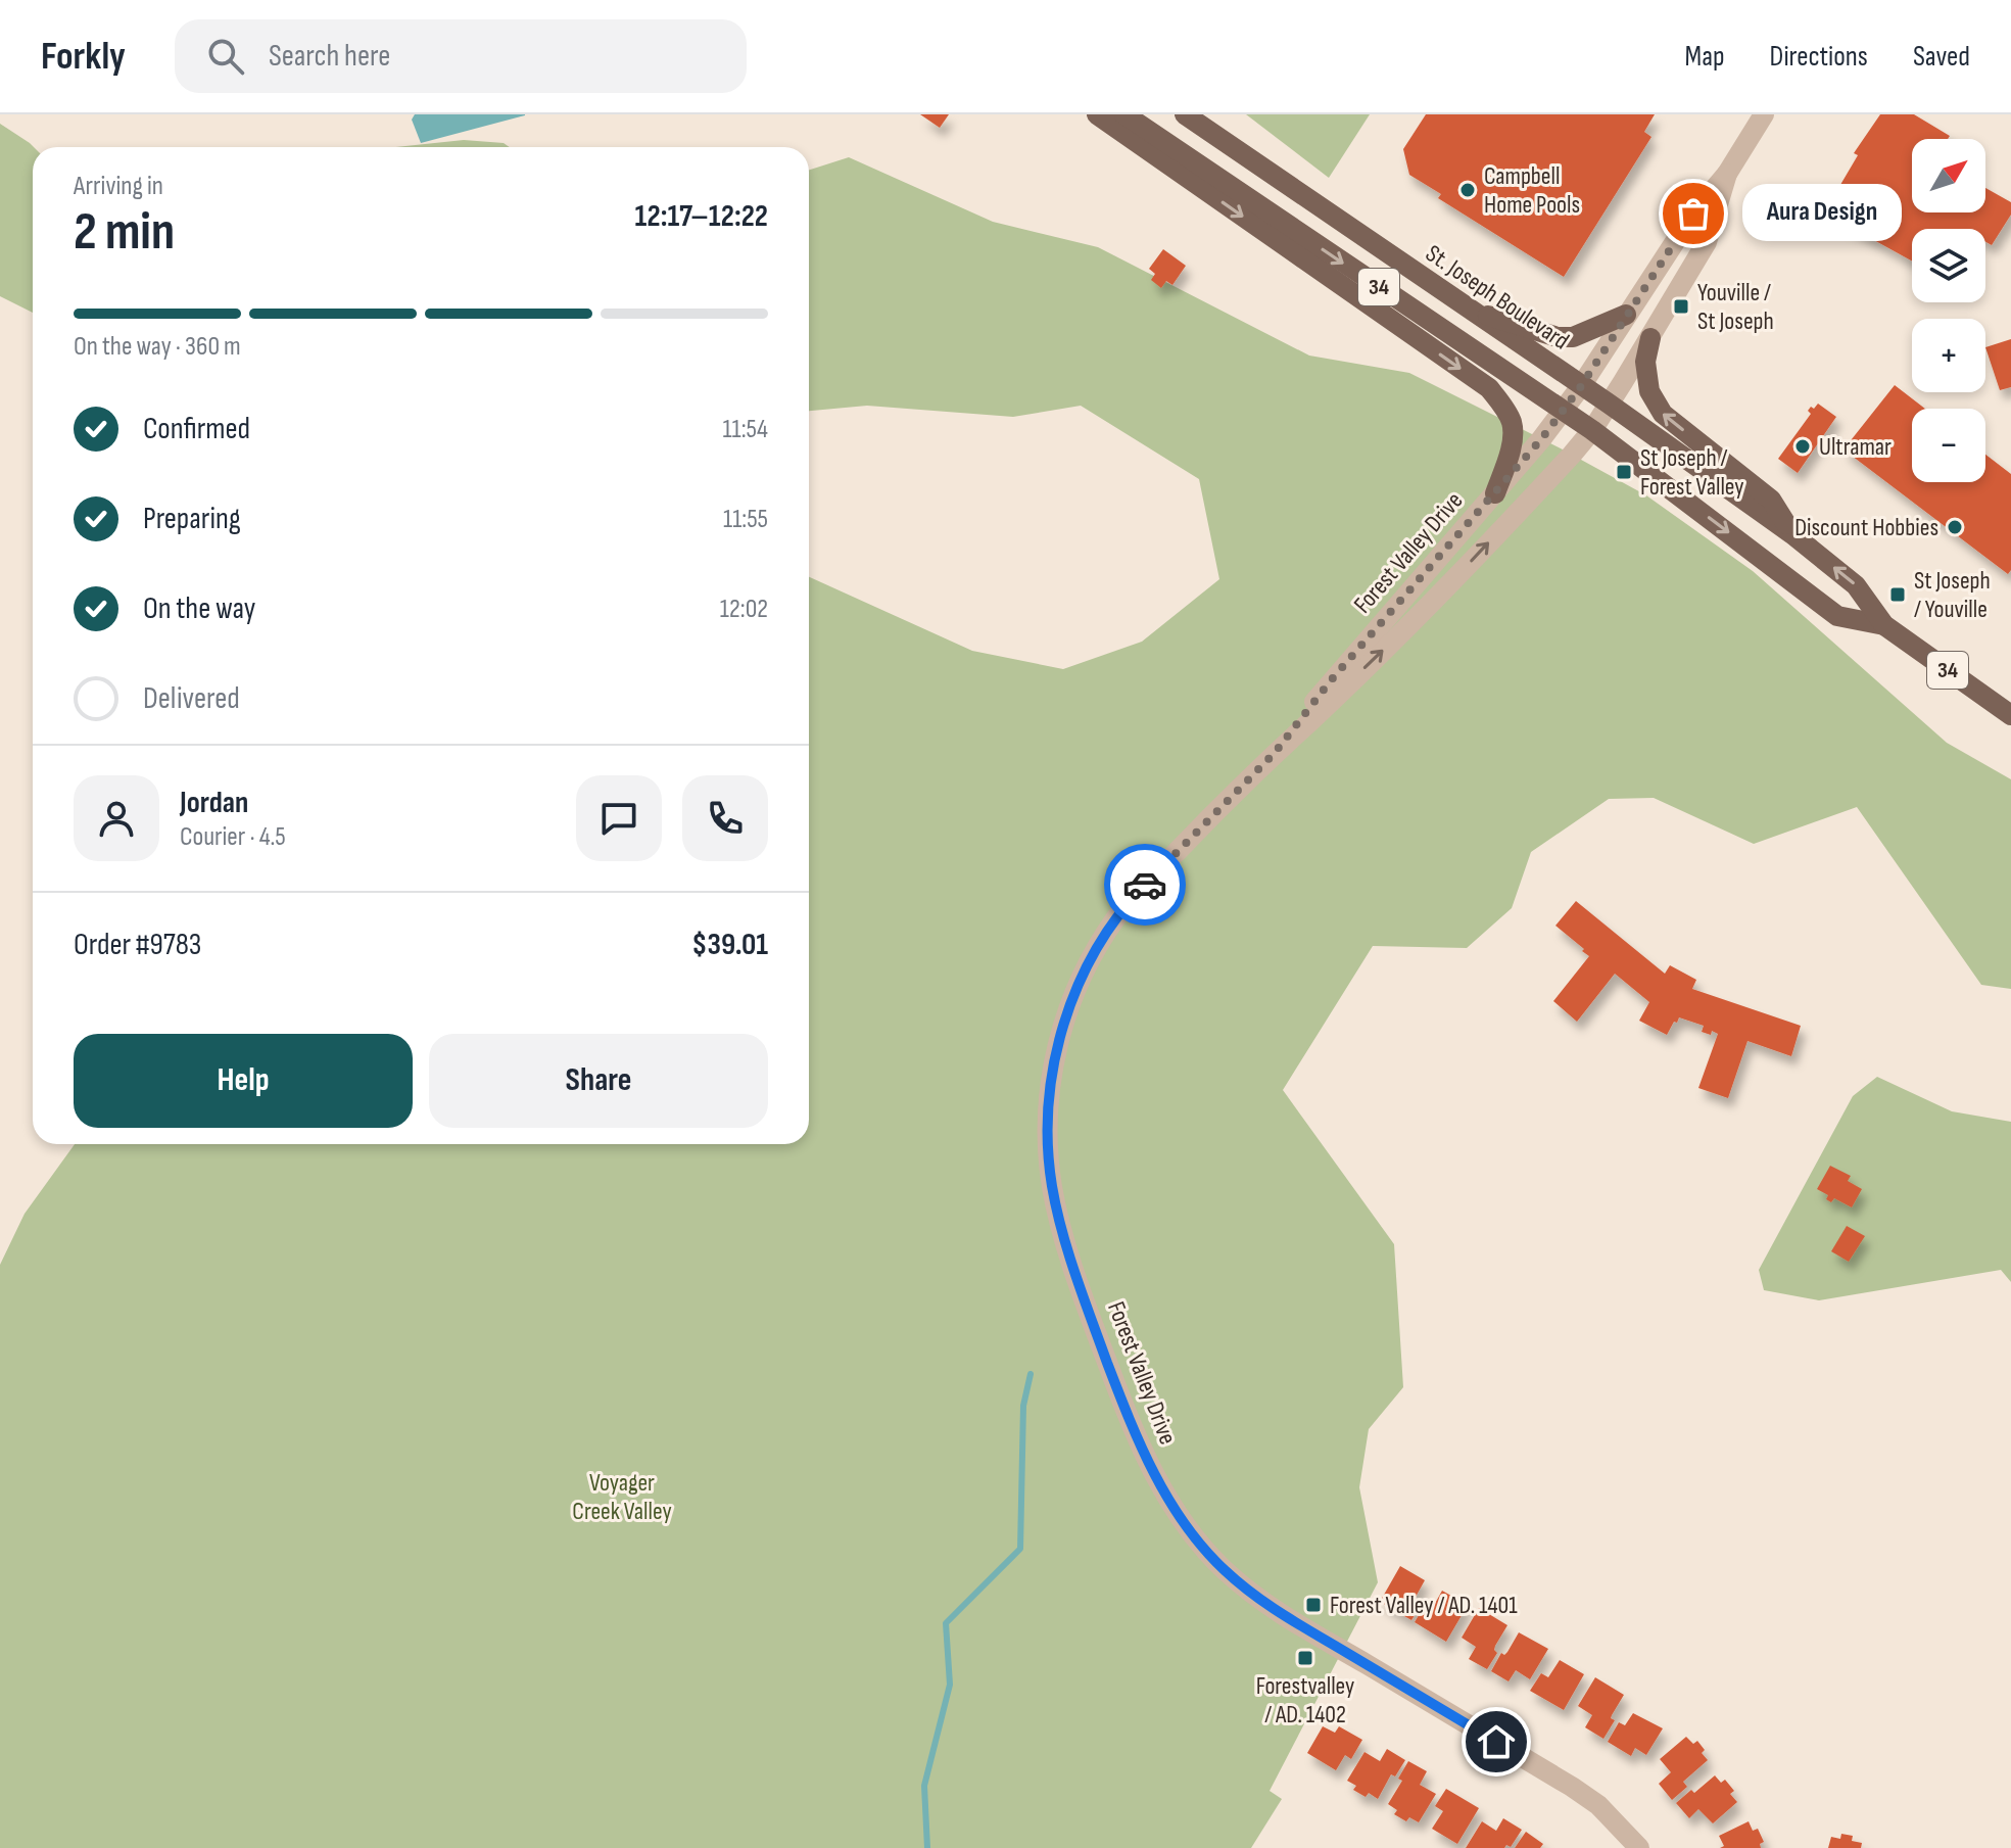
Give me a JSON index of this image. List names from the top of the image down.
{
  "streets": {
    "main road": ["34", "St. Joseph Boulevard"],
    "street": ["Forest Valley Drive"]
  },
  "crossings": [
    ["St. Joseph Boulevard", "Forest Valley Drive"]
  ],
  "parks": ["Voyager Creek Valley"],
  "places": {
    "other": [
      "Campbell Home Pools",
      "Aura Design",
      "Ultramar",
      "Discount Hobbies"
    ],
    "transit": [
      "Youville / St Joseph",
      "St Joseph / Forest Valley",
      "St Joseph / Youville",
      "Forest Valley / AD. 1401",
      "Forestvalley / AD. 1402"
    ]
  },
  "north": "top right",
  "page": {
    "header": "Forkly",
    "search": "Search here",
    "nav": ["Map", "Directions", "Saved"],
    "map_buttons": ["+", "−"],
    "heading": ["2 min", "Arriving in", "12:17–12:22"],
    "panel": [
      "Jordan",
      "Courier · 4.5",
      "Order #9783",
      "$39.01"
    ],
    "bubble": "Aura Design",
    "bar": "On the way · 360 m",
    "list": [
      ["Confirmed", "11:54"],
      ["Preparing", "11:55"],
      ["On the way", "12:02"],
      "Delivered"
    ],
    "buttons": ["Help", "Share"]
  }
}
